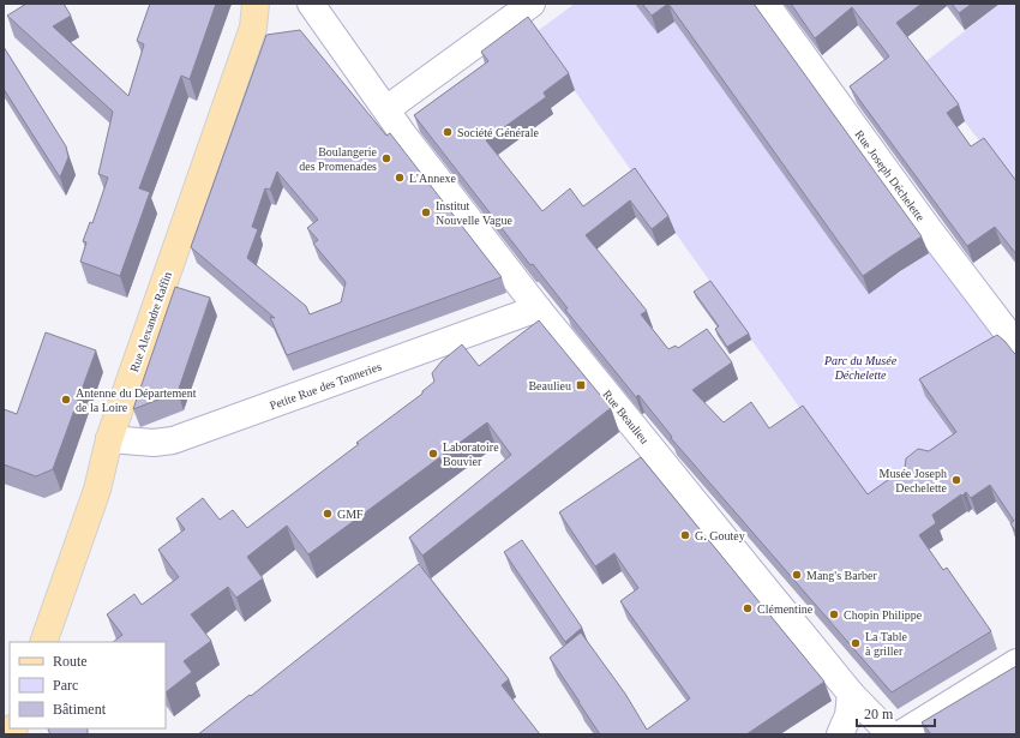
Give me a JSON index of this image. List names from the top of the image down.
{
  "streets": {
    "main road": ["Rue Alexandre Raffin"],
    "street": ["Rue Joseph Déchelette", "Petite Rue des Tanneries", "Rue Beaulieu"]
  },
  "crossings": [
    ["Rue Alexandre Raffin", "Petite Rue des Tanneries"],
    ["Petite Rue des Tanneries", "Rue Beaulieu"]
  ],
  "parks": ["Parc du Musée Déchelette"],
  "places": {
    "other": [
      "Société Générale",
      "Boulangerie des Promenades",
      "L'Annexe",
      "Institut Nouvelle Vague",
      "Antenne du Département de la Loire",
      "Laboratoire Bouvier",
      "Musée Joseph Dechelette",
      "GMF",
      "G. Goutey",
      "Mang's Barber",
      "Clémentine",
      "Chopin Philippe",
      "La Table à griller"
    ],
    "transit": ["Beaulieu"]
  },
  "legend": ["Route", "Parc", "Bâtiment"],
  "scale_bar": "20 m"
}
